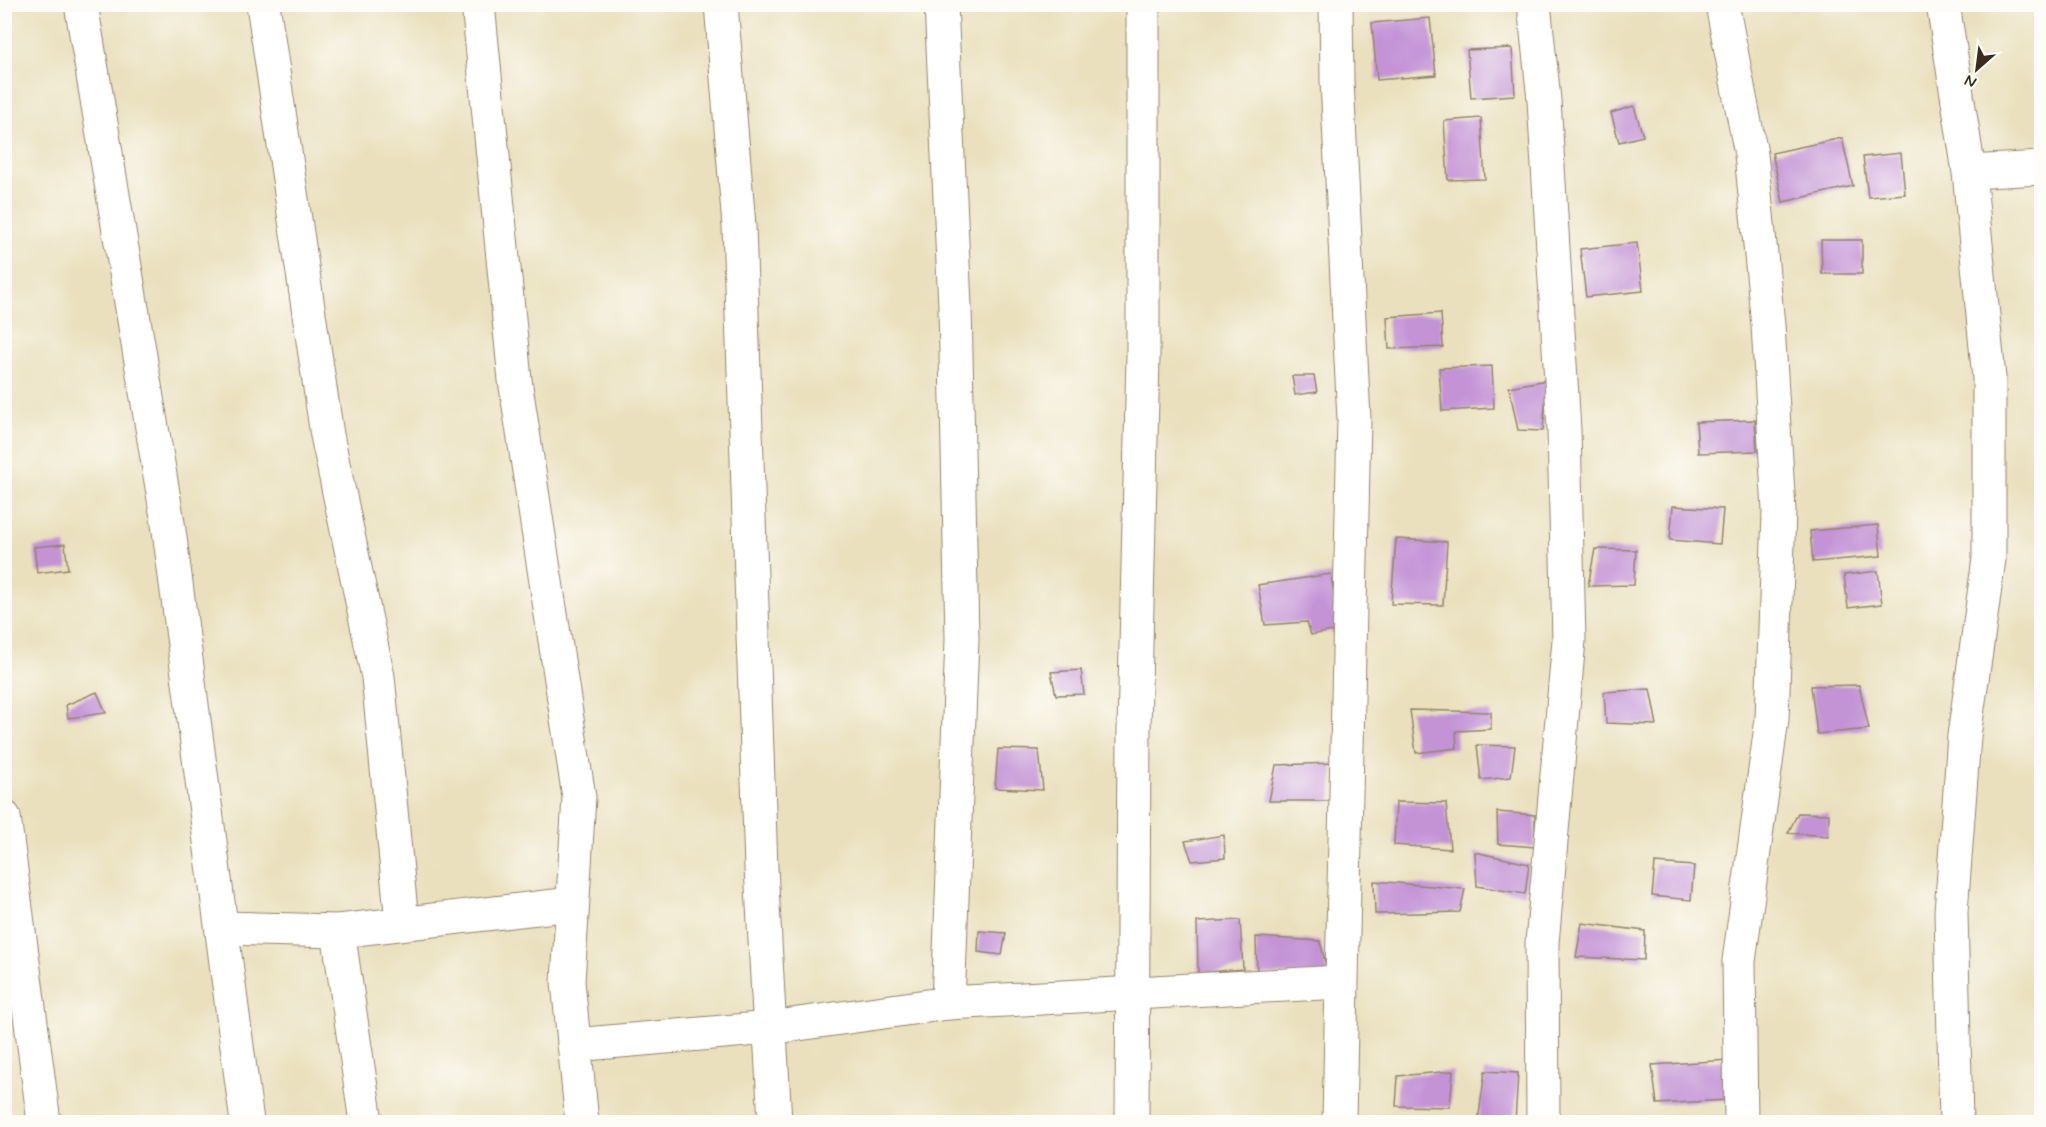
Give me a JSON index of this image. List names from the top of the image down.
{
  "north": "bottom left"
}
